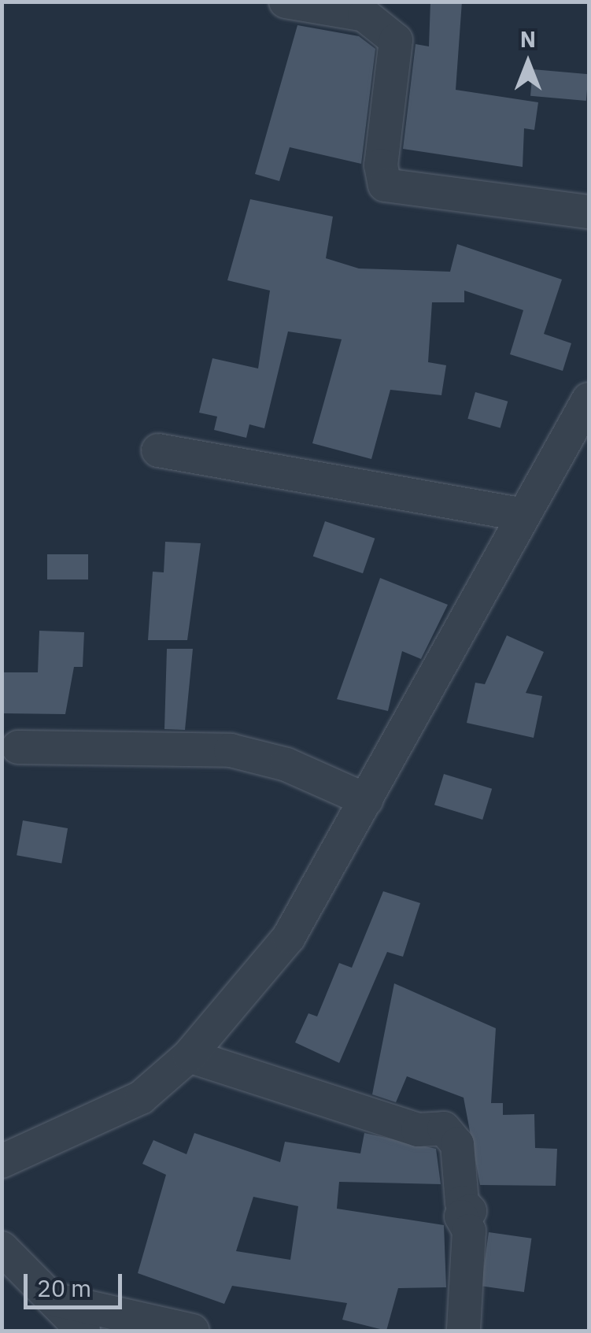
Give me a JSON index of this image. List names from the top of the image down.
{
  "scale_bar": "20 m",
  "north": "top"
}
